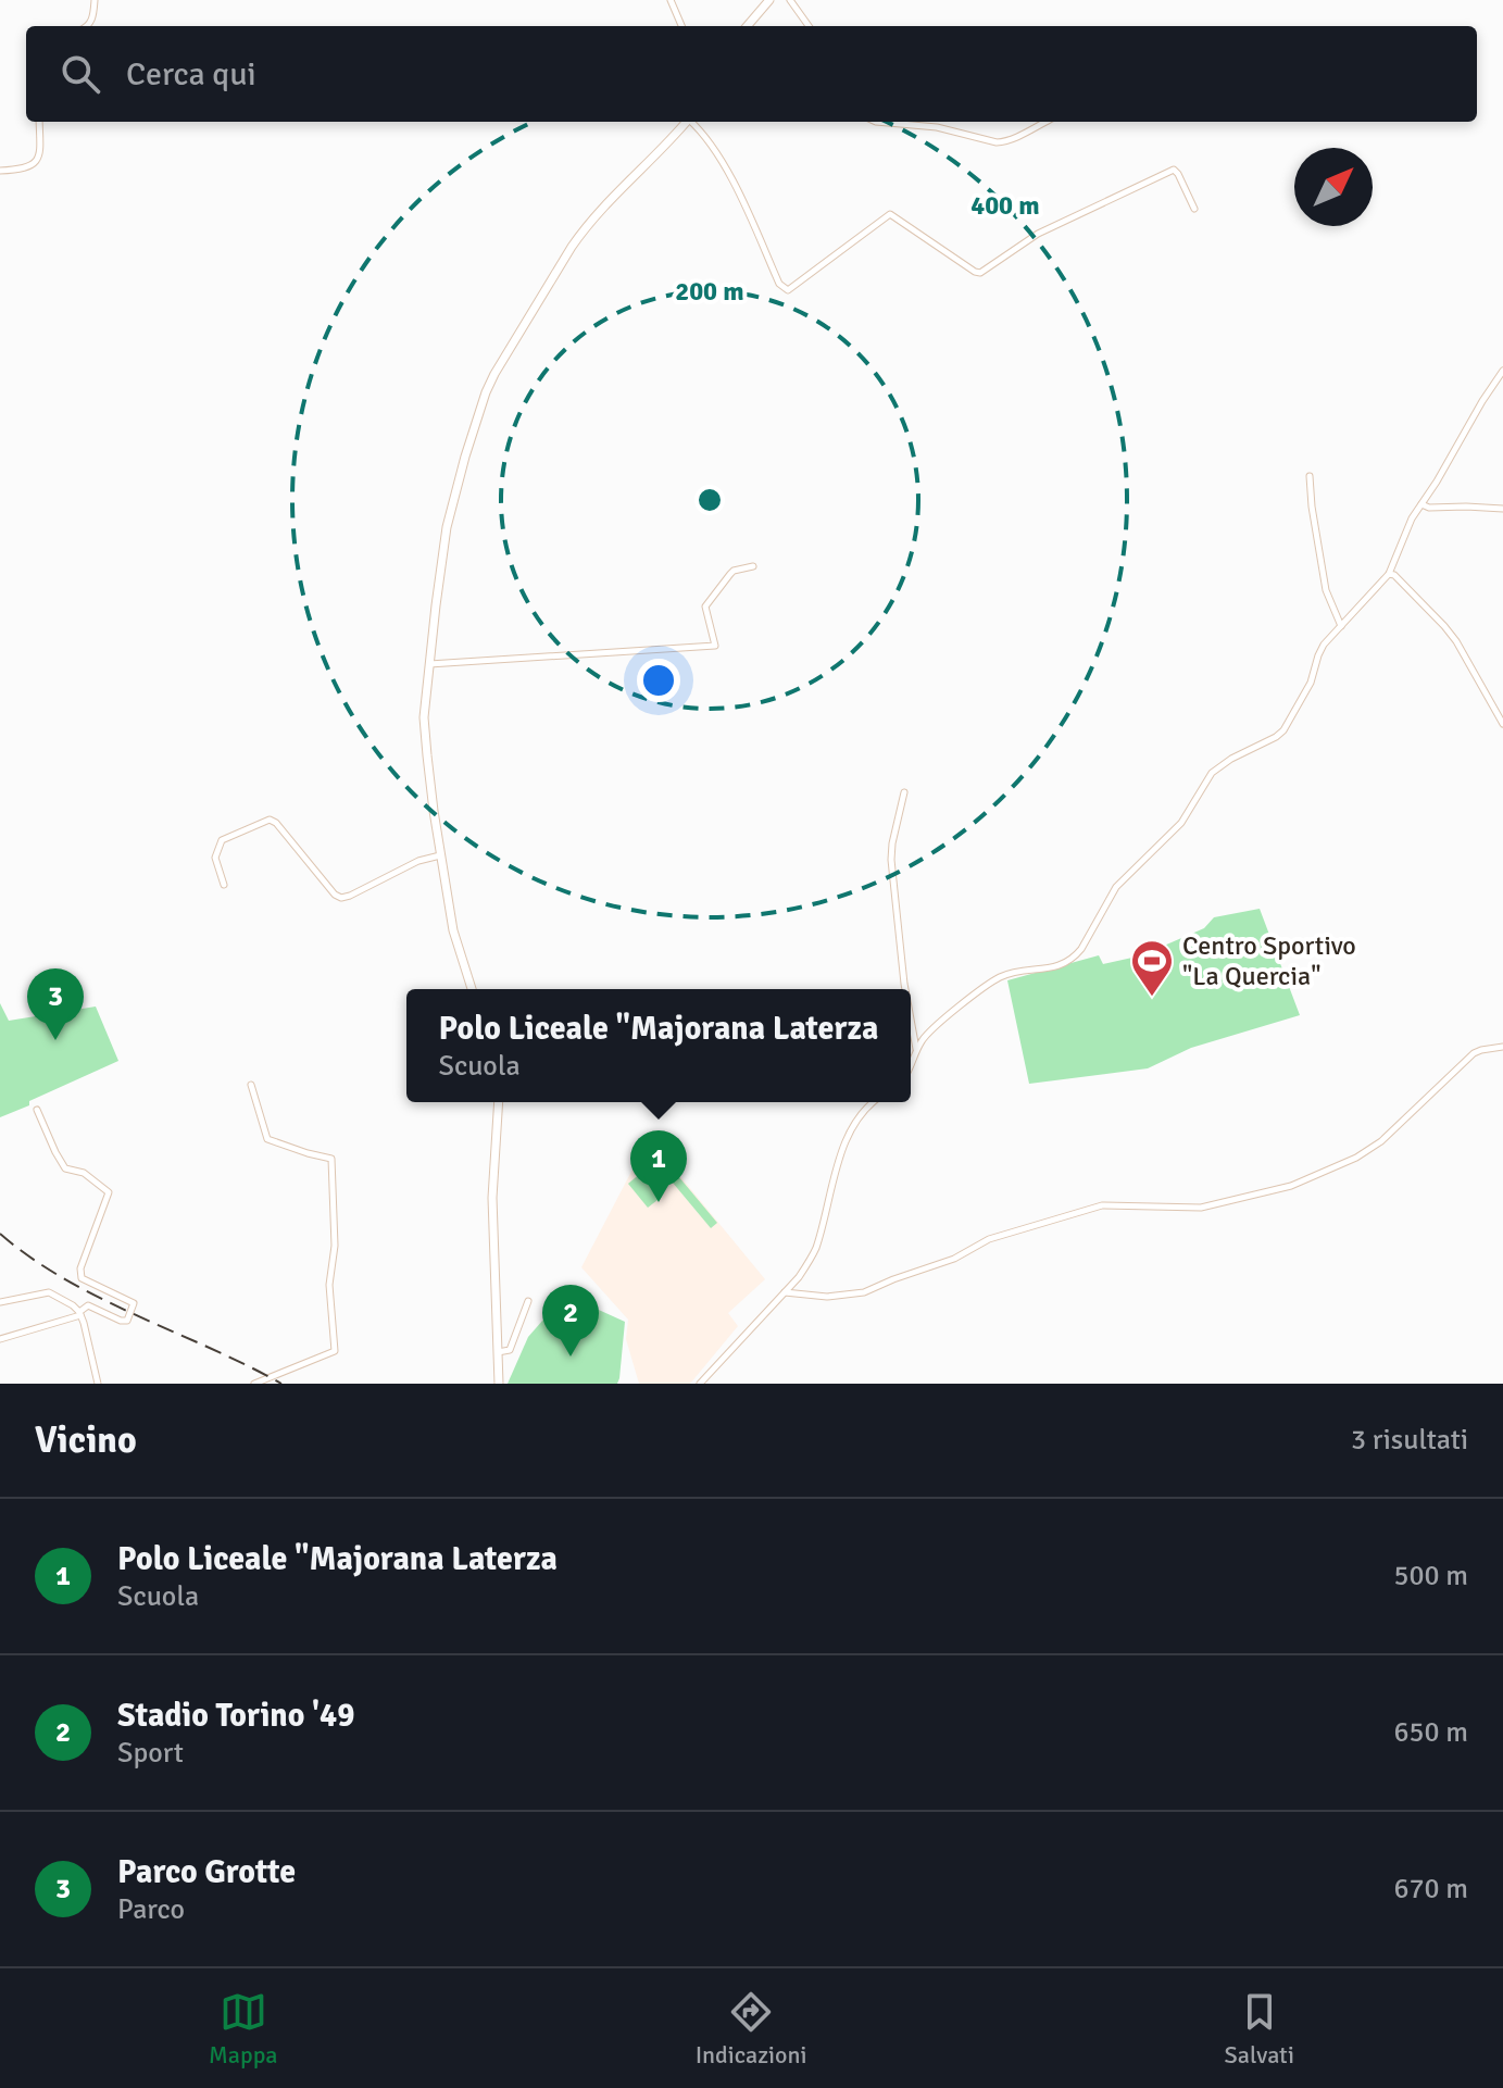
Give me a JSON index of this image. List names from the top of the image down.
{
  "places": {
    "sports": ["Centro Sportivo \"La Quercia\""]
  },
  "north": "top right",
  "page": {
    "search": "Cerca qui",
    "pins": ["3", "1", "2"],
    "popup": ["Polo Liceale \"Majorana Laterza", "Scuola"],
    "heading": ["Vicino", "3 risultati"],
    "list": [
      {
        "mark": "1",
        "name": "Polo Liceale \"Majorana Laterza",
        "note": "Scuola",
        "value": "500 m"
      },
      {
        "mark": "2",
        "name": "Stadio Torino '49",
        "note": "Sport",
        "value": "650 m"
      },
      {
        "mark": "3",
        "name": "Parco Grotte",
        "note": "Parco",
        "value": "670 m"
      }
    ],
    "nav": ["Mappa", "Indicazioni", "Salvati"]
  },
  "rings": ["400 m", "200 m"]
}
